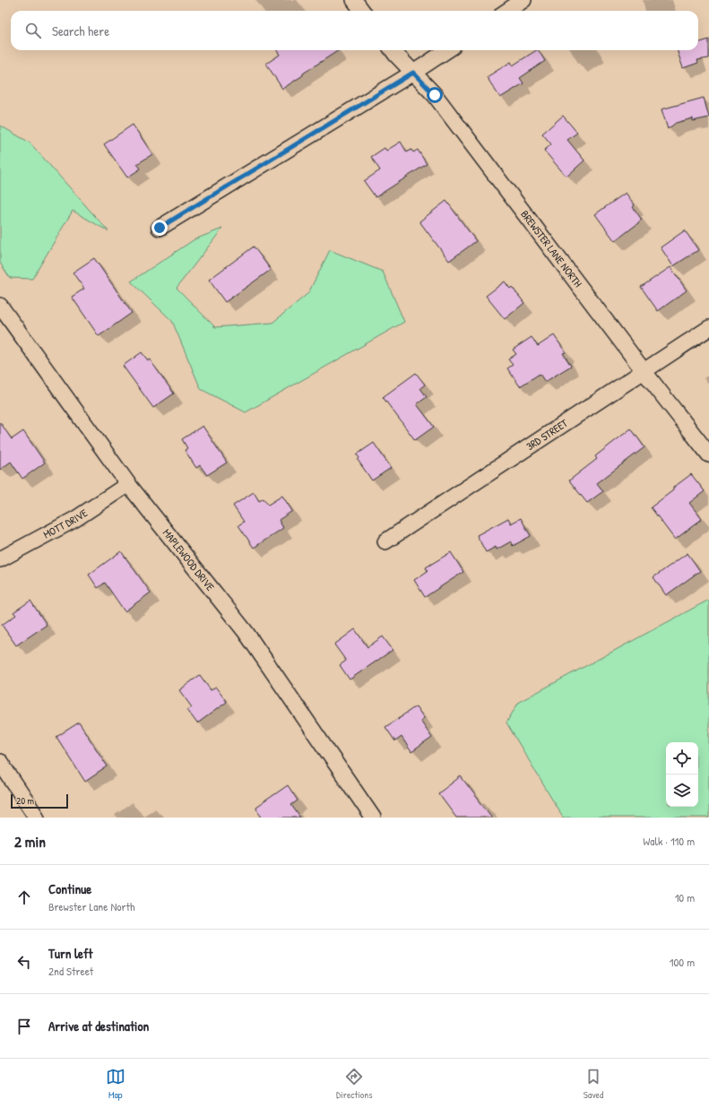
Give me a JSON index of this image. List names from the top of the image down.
{
  "streets": {
    "street": [
      "BREWSTER LANE NORTH",
      "3RD STREET",
      "MOTT DRIVE",
      "MAPLEWOOD DRIVE"
    ]
  },
  "crossings": [
    ["BREWSTER LANE NORTH", "3RD STREET"],
    ["MOTT DRIVE", "MAPLEWOOD DRIVE"]
  ],
  "scale_bar": "20 m",
  "page": {
    "search": "Search here",
    "scale": "20 m",
    "heading": ["2 min", "Walk · 110 m"],
    "list": [
      ["Continue", "Brewster Lane North", "10 m"],
      ["Turn left", "2nd Street", "100 m"],
      "Arrive at destination"
    ],
    "nav": ["Map", "Directions", "Saved"]
  }
}
